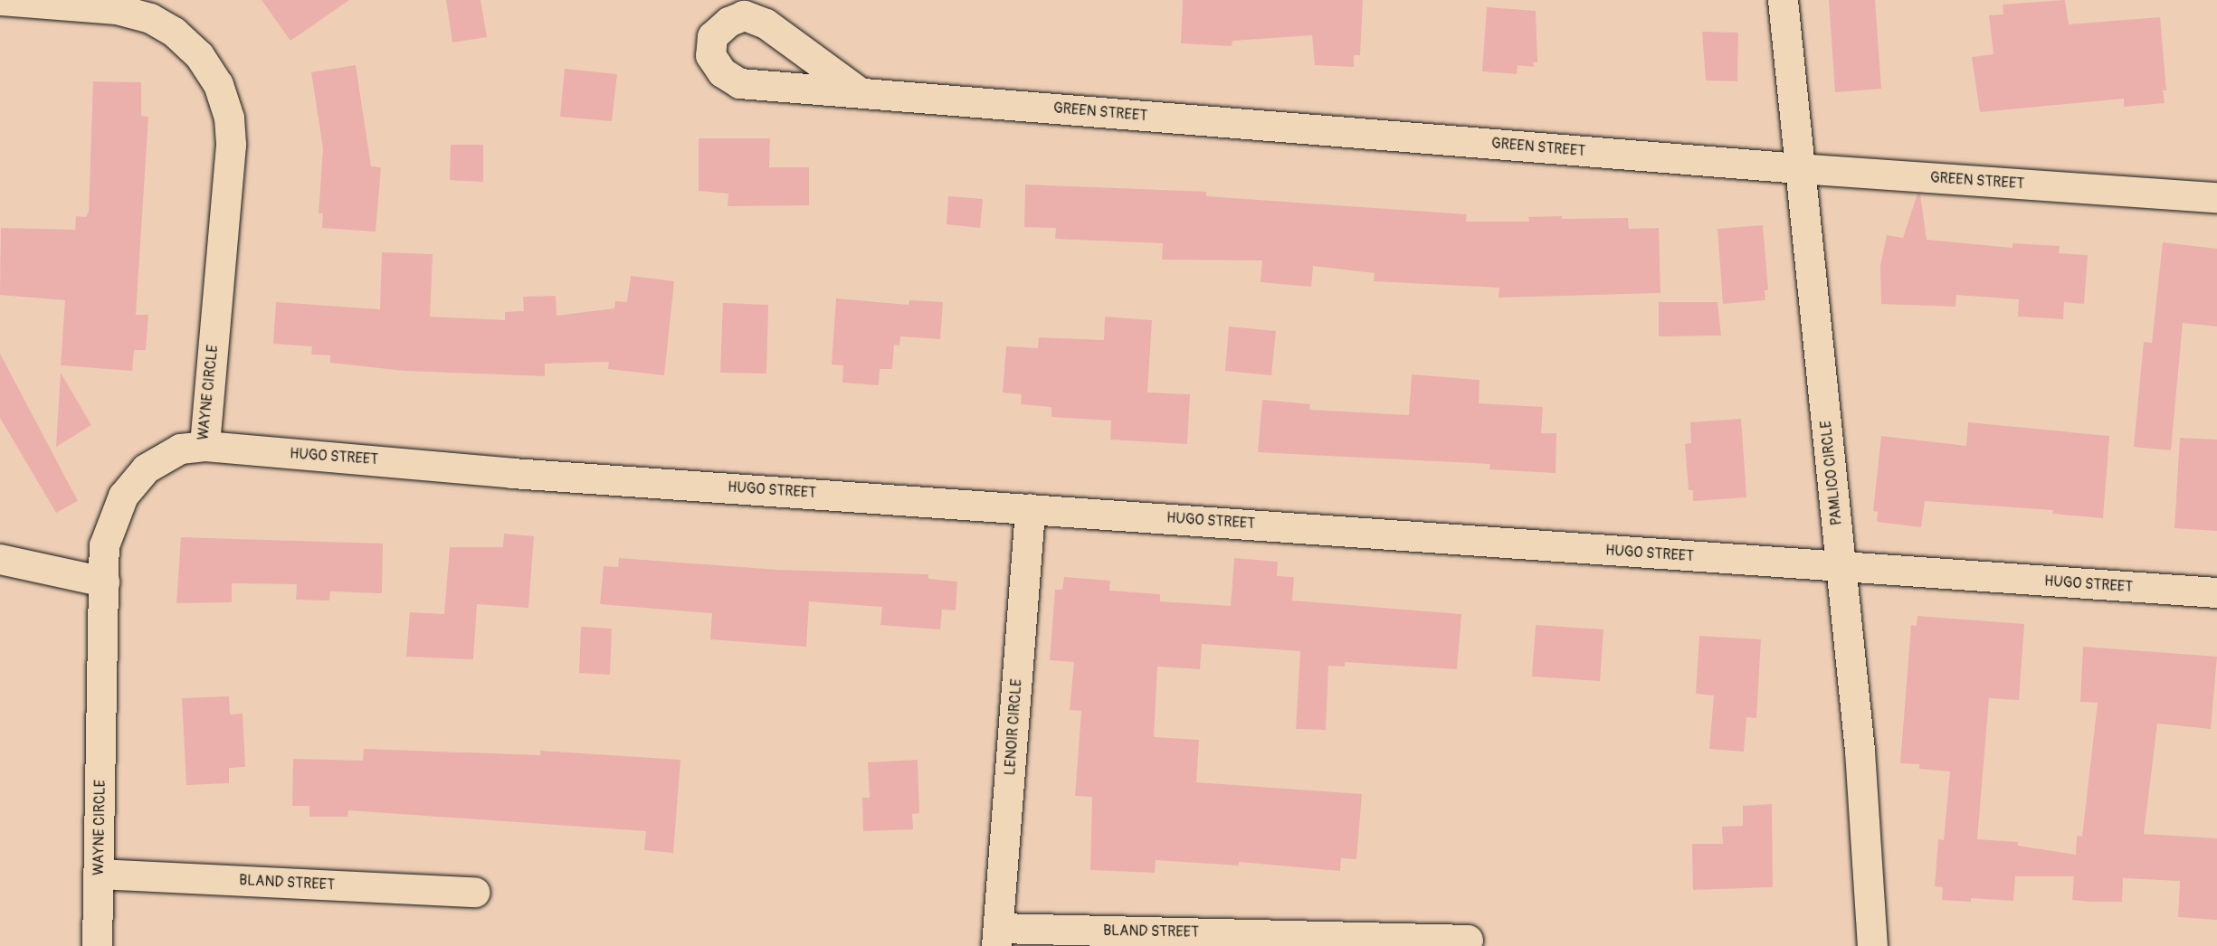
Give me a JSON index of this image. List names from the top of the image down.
{
  "streets": {
    "street": [
      "GREEN STREET",
      "WAYNE CIRCLE",
      "HUGO STREET",
      "PAMLICO CIRCLE",
      "LENOIR CIRCLE",
      "BLAND STREET"
    ]
  },
  "crossings": [
    ["GREEN STREET", "PAMLICO CIRCLE"],
    ["WAYNE CIRCLE", "HUGO STREET"],
    ["WAYNE CIRCLE", "BLAND STREET"],
    ["HUGO STREET", "PAMLICO CIRCLE"],
    ["HUGO STREET", "LENOIR CIRCLE"],
    ["LENOIR CIRCLE", "BLAND STREET"]
  ]
}
